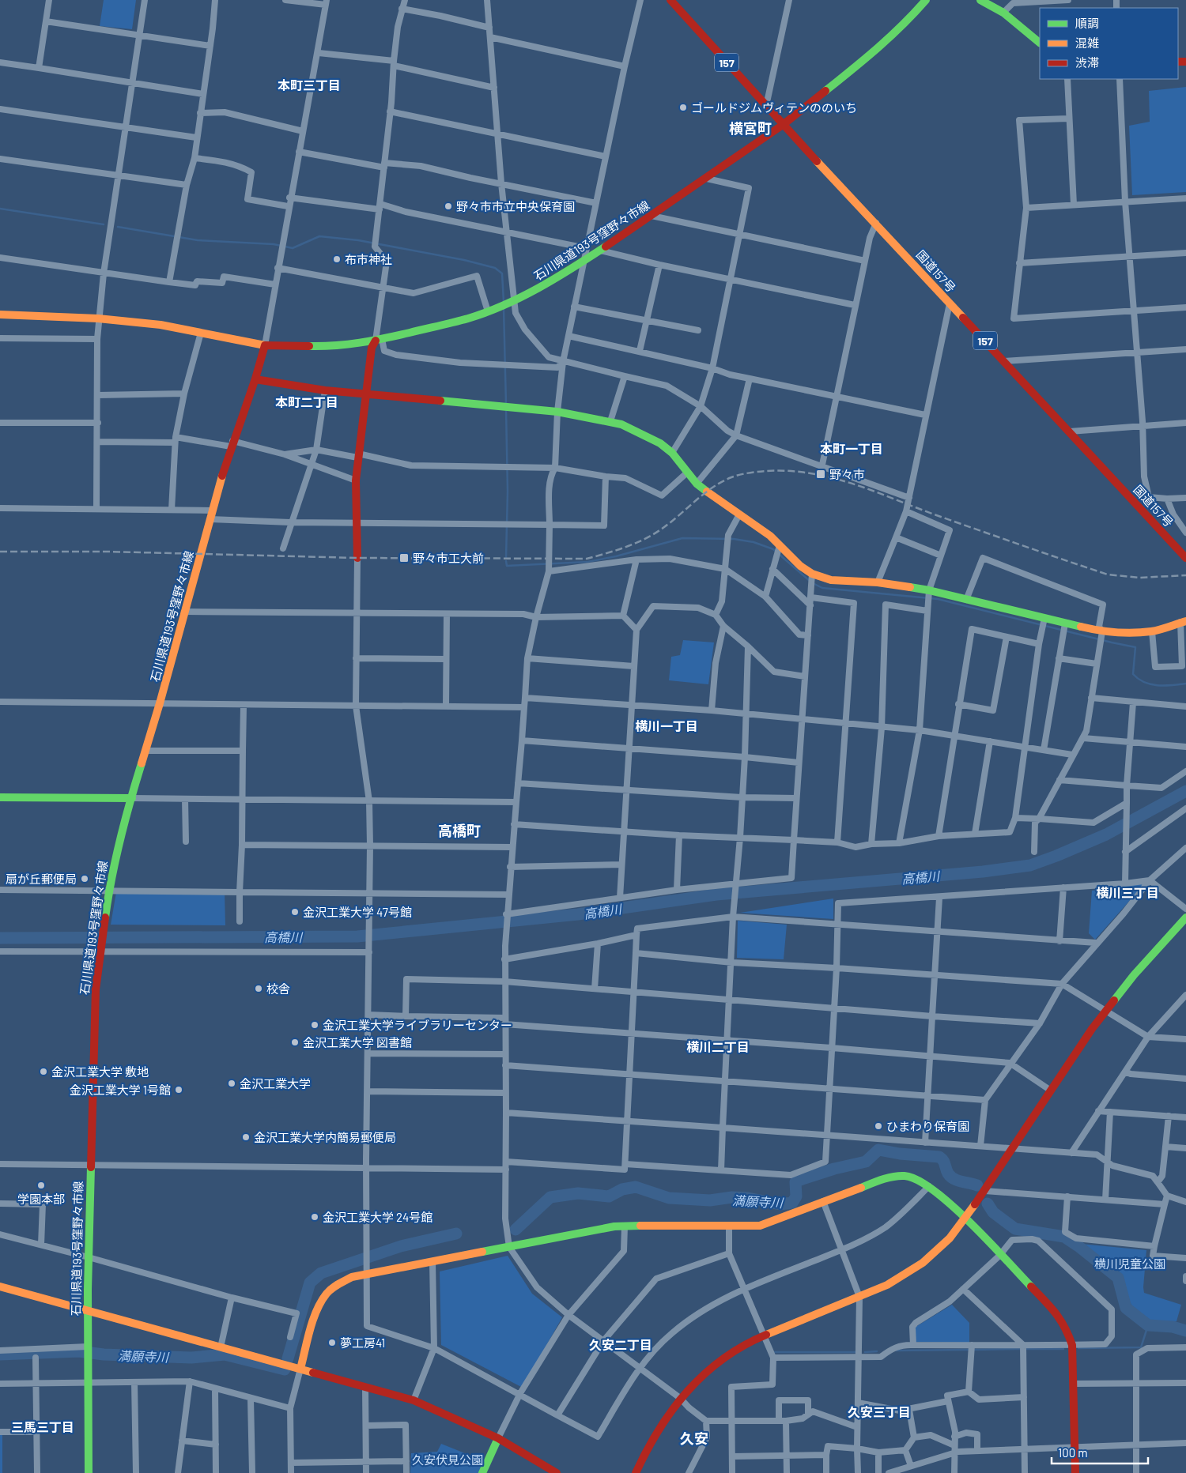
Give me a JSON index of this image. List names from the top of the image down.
{
  "streets": {
    "main road": ["157", "石川県道193号窪野々市線", "国道157号"]
  },
  "crossings": [
    ["石川県道193号窪野々市線", "国道157号"]
  ],
  "districts": [
    "本町三丁目",
    "横宮町",
    "本町二丁目",
    "本町一丁目",
    "横川一丁目",
    "高橋町",
    "横川三丁目",
    "横川二丁目",
    "久安二丁目",
    "久安三丁目",
    "三馬三丁目",
    "久安"
  ],
  "water": ["高橋川", "満願寺川"],
  "parks": ["横川児童公園", "久安伏見公園"],
  "places": {
    "other": [
      "ゴールドジムヴィテンののいち",
      "野々市市立中央保育園",
      "布市神社",
      "扇が丘郵便局",
      "金沢工業大学 47号館",
      "校舎",
      "金沢工業大学ライブラリーセンター",
      "金沢工業大学 図書館",
      "金沢工業大学 敷地",
      "金沢工業大学",
      "金沢工業大学 1号館",
      "ひまわり保育園",
      "金沢工業大学内簡易郵便局",
      "学園本部",
      "金沢工業大学 24号館",
      "夢工房41"
    ],
    "transit": ["野々市", "野々市工大前"]
  },
  "legend": ["順調", "混雑", "渋滞"],
  "scale_bar": "100 m"
}
